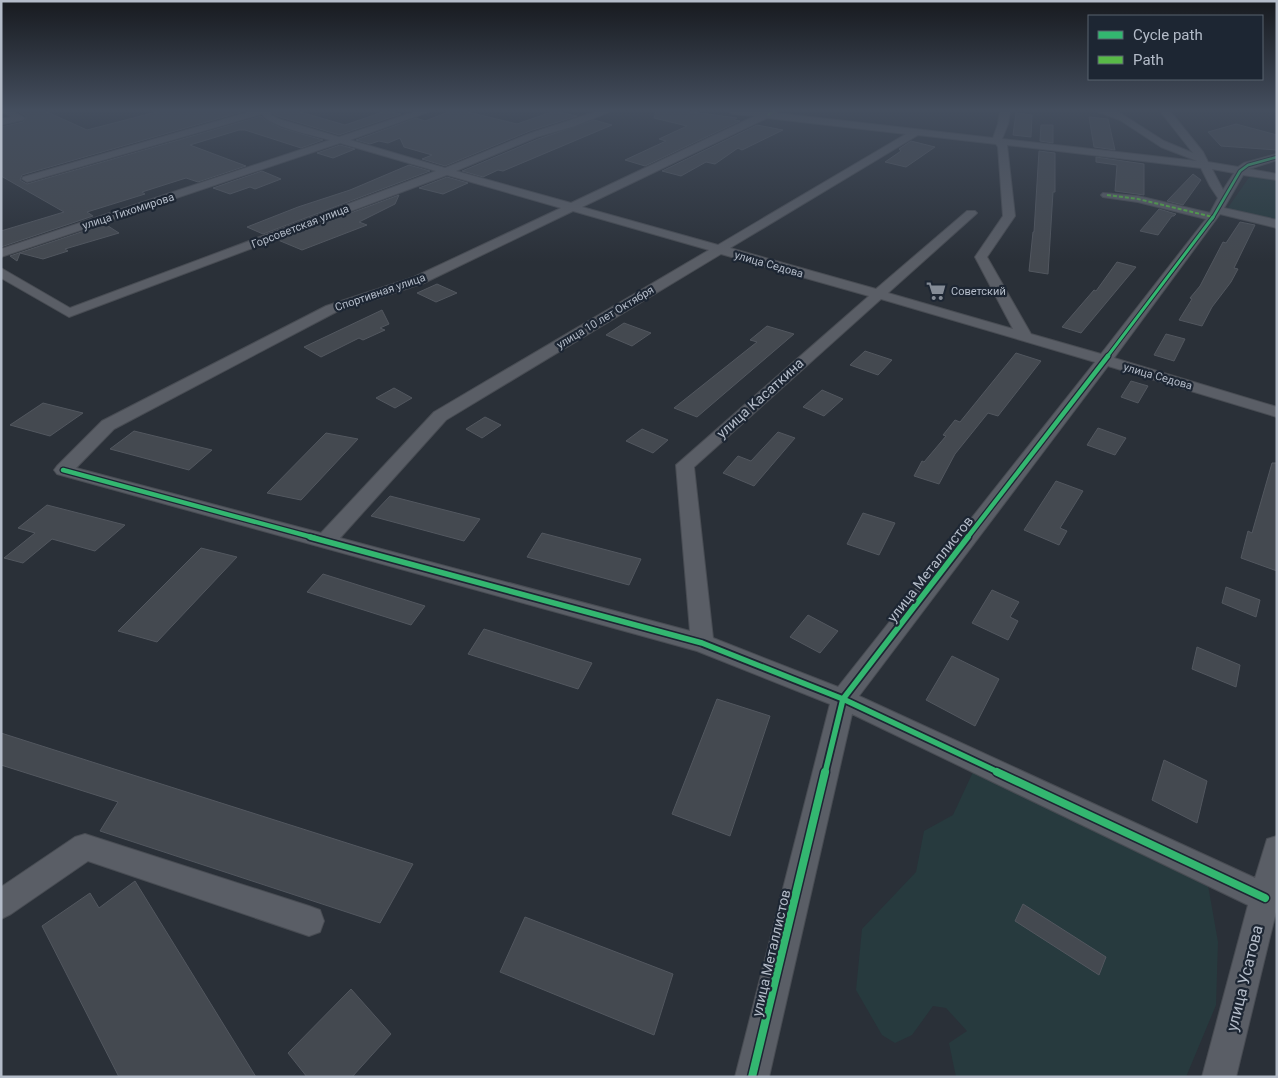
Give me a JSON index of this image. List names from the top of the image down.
{
  "streets": {
    "street": [
      "улица Тихомирова",
      "Горсоветская улица",
      "улица Седова",
      "Спортивная улица",
      "улица 10 лет Октября",
      "улица Касаткина",
      "улица Металлистов",
      "улица Усатова"
    ]
  },
  "crossings": [
    ["Горсоветская улица", "улица Седова"],
    ["улица Седова", "Спортивная улица"],
    ["улица Седова", "улица 10 лет Октября"],
    ["улица Седова", "улица Касаткина"],
    ["улица Седова", "улица Металлистов"],
    ["Спортивная улица", "улица 10 лет Октября"]
  ],
  "places": {
    "supermarket": ["Советский"]
  },
  "legend": ["Cycle path", "Path"]
}
